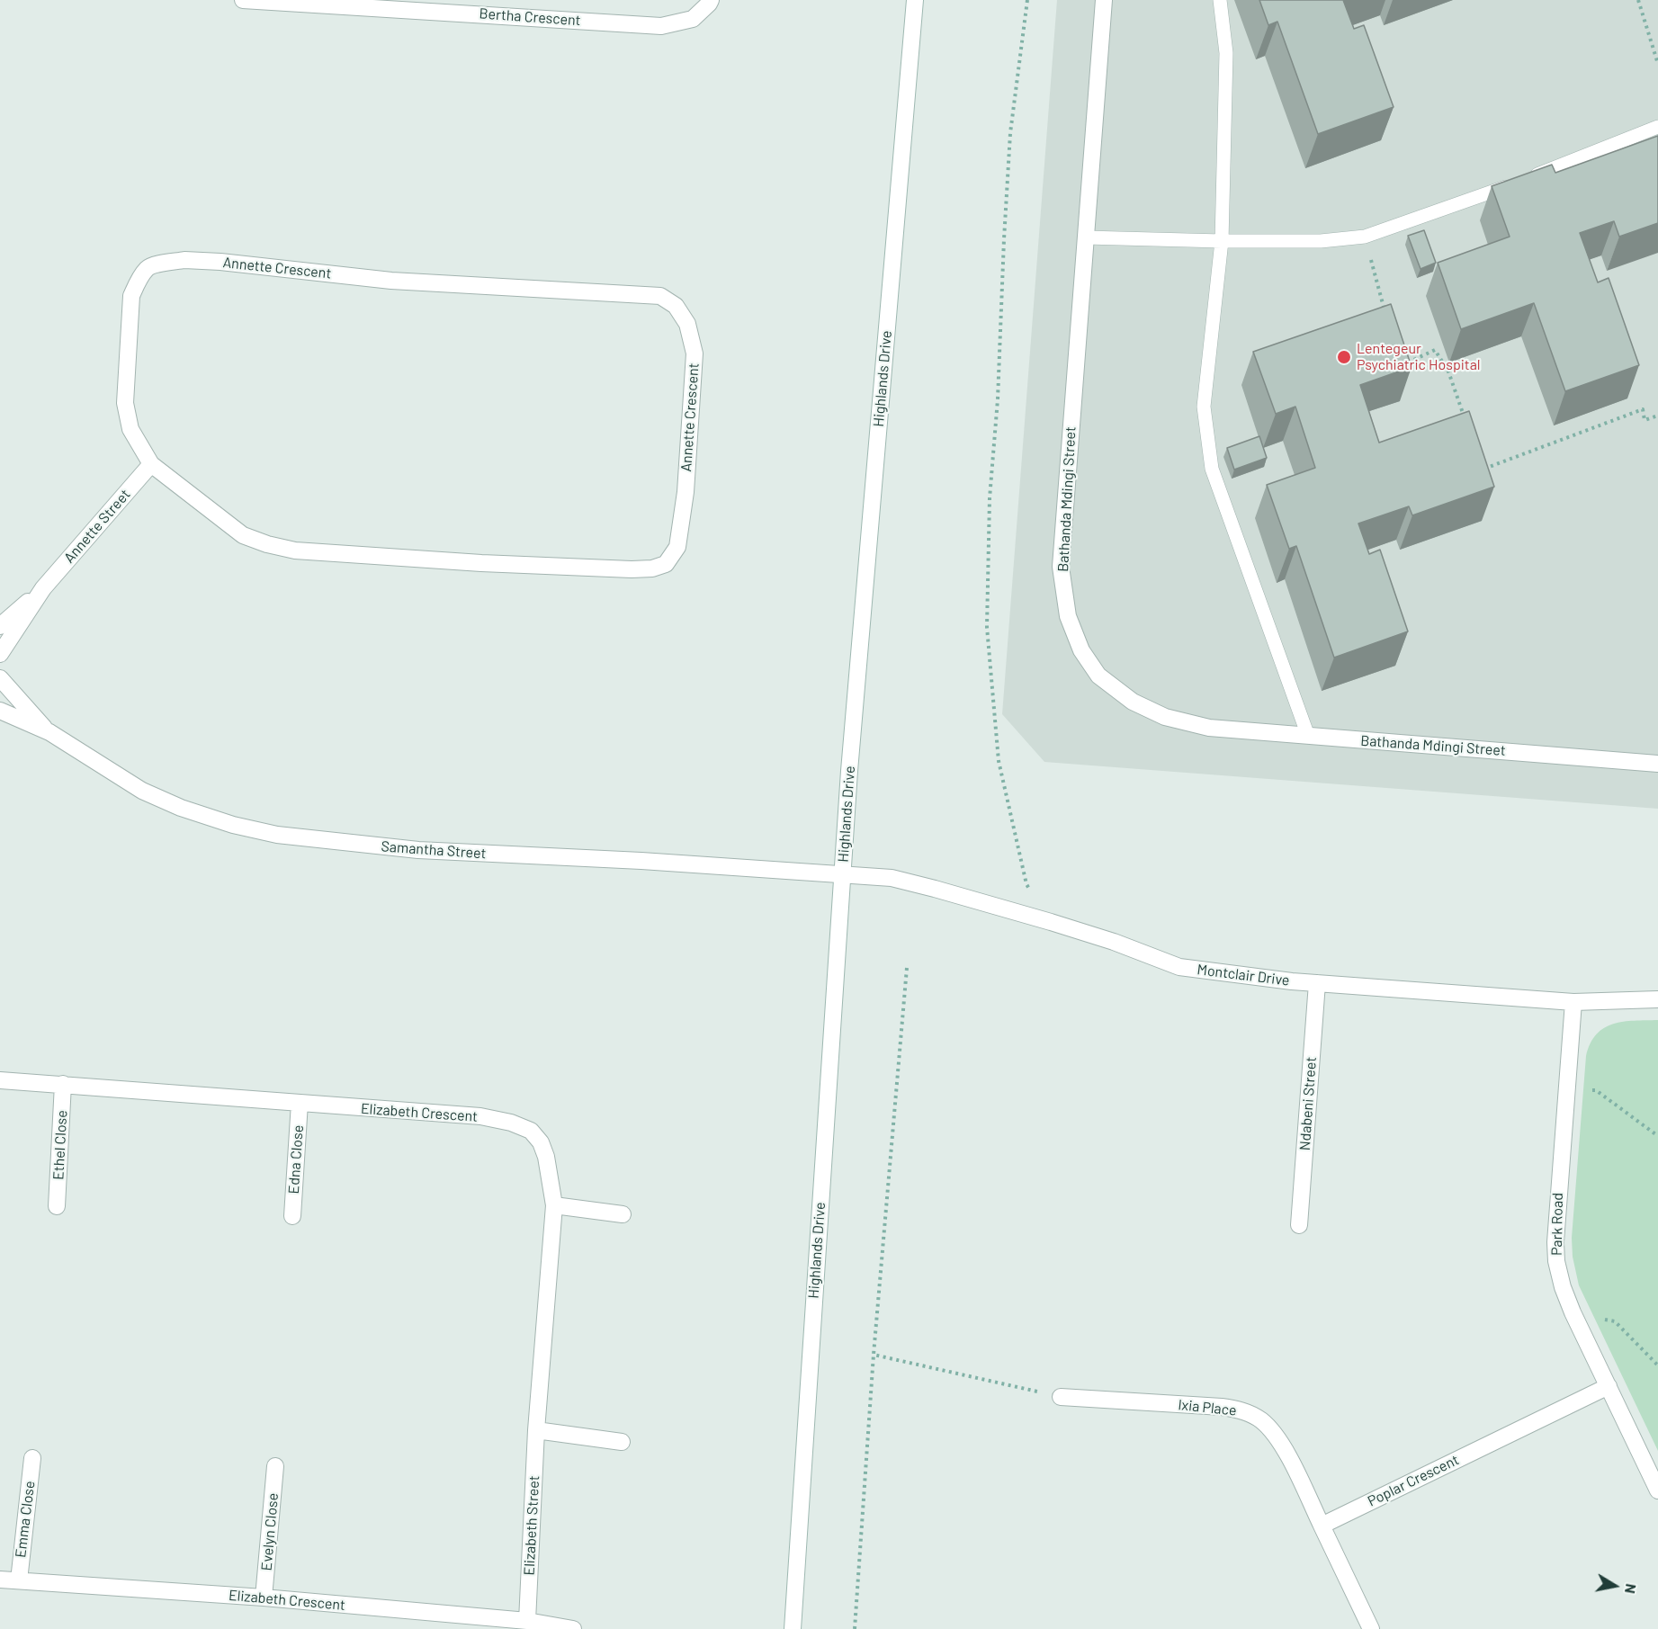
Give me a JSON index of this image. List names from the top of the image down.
{
  "streets": {
    "street": [
      "Bertha Crescent",
      "Annette Crescent",
      "Highlands Drive",
      "Bathanda Mdingi Street",
      "Annette Street",
      "Samantha Street",
      "Montclair Drive",
      "Ndabeni Street",
      "Elizabeth Crescent",
      "Ethel Close",
      "Edna Close",
      "Park Road",
      "Ixia Place",
      "Poplar Crescent",
      "Emma Close",
      "Elizabeth Street",
      "Evelyn Close"
    ]
  },
  "crossings": [
    ["Annette Crescent", "Annette Street"],
    ["Highlands Drive", "Samantha Street"],
    ["Highlands Drive", "Montclair Drive"],
    ["Samantha Street", "Montclair Drive"],
    ["Montclair Drive", "Ndabeni Street"],
    ["Montclair Drive", "Park Road"],
    ["Elizabeth Crescent", "Ethel Close"],
    ["Elizabeth Crescent", "Edna Close"],
    ["Elizabeth Crescent", "Emma Close"],
    ["Elizabeth Crescent", "Elizabeth Street"],
    ["Elizabeth Crescent", "Evelyn Close"],
    ["Park Road", "Poplar Crescent"],
    ["Ixia Place", "Poplar Crescent"]
  ],
  "places": ["Lentegeur Psychiatric Hospital"],
  "north": "right"
}
